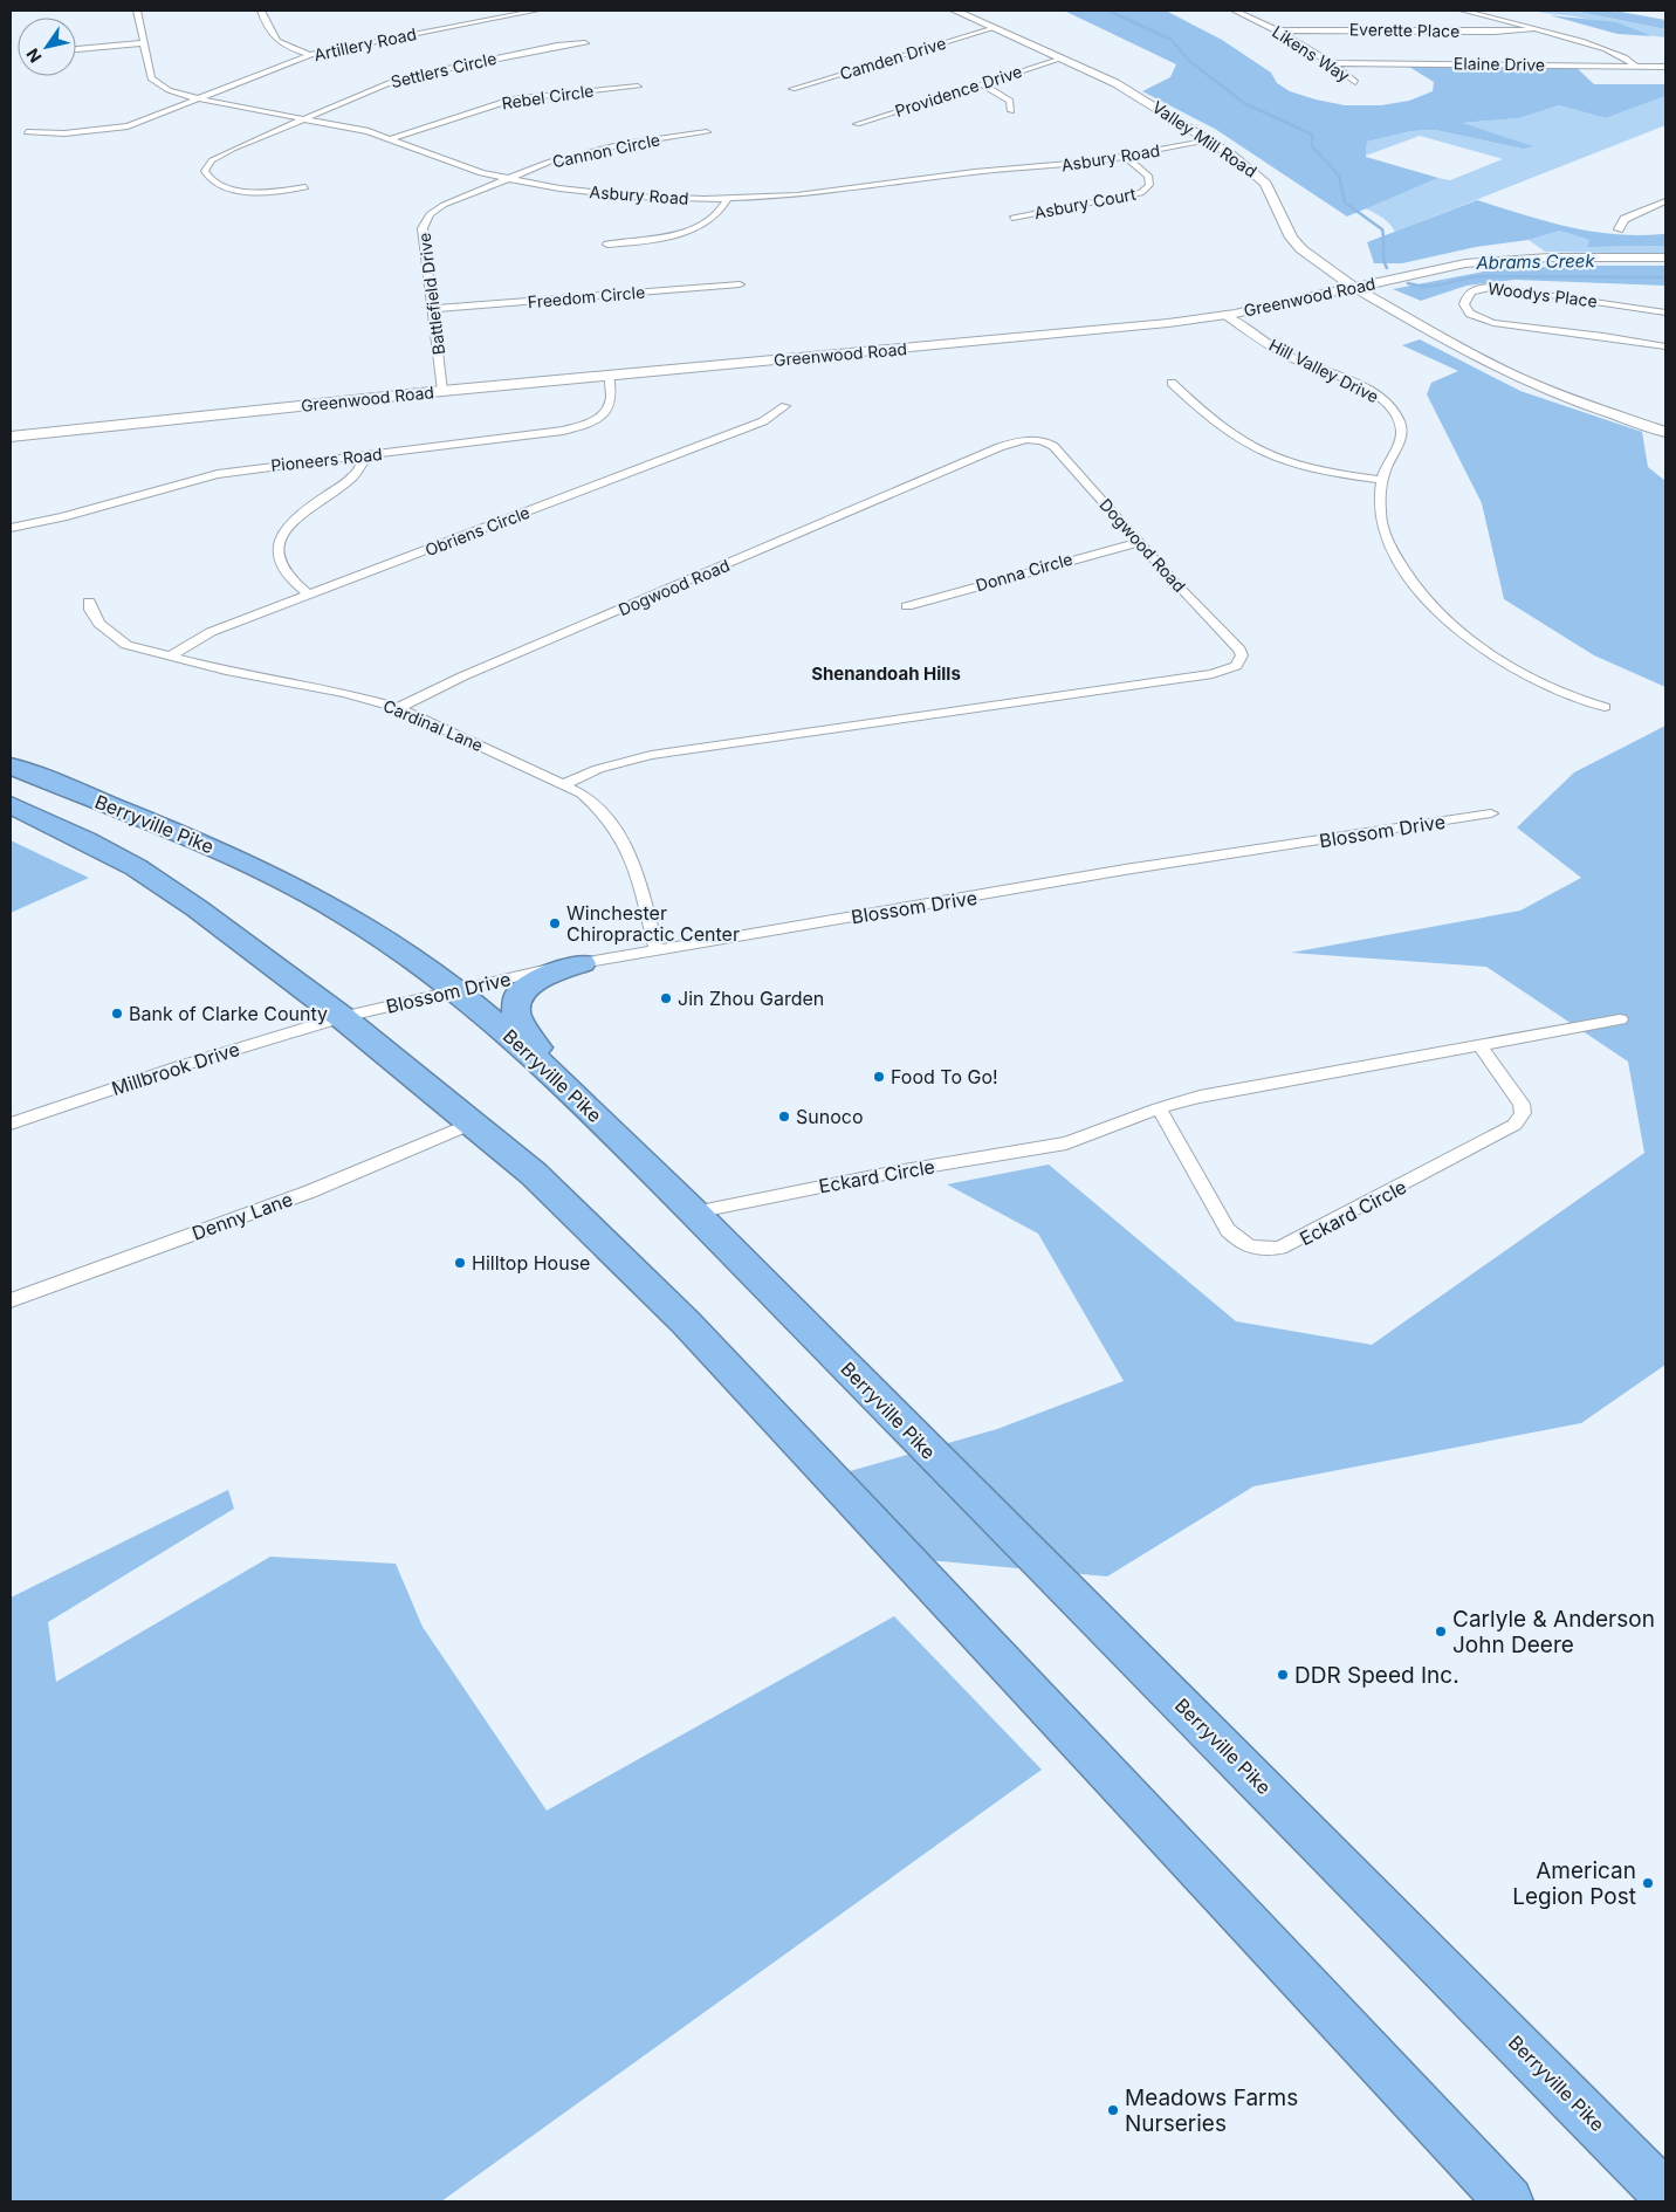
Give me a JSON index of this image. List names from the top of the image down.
{
  "streets": {
    "highway": ["Berryville Pike"],
    "main road": ["Valley Mill Road", "Greenwood Road"],
    "street": [
      "Everette Place",
      "Artillery Road",
      "Likens Way",
      "Camden Drive",
      "Elaine Drive",
      "Settlers Circle",
      "Providence Drive",
      "Rebel Circle",
      "Cannon Circle",
      "Asbury Road",
      "Asbury Court",
      "Battlefield Drive",
      "Woodys Place",
      "Freedom Circle",
      "Hill Valley Drive",
      "Pioneers Road",
      "Obriens Circle",
      "Dogwood Road",
      "Donna Circle",
      "Cardinal Lane",
      "Blossom Drive",
      "Millbrook Drive",
      "Eckard Circle",
      "Denny Lane"
    ]
  },
  "crossings": [
    ["Everette Place", "Likens Way"],
    ["Artillery Road", "Asbury Road"],
    ["Likens Way", "Elaine Drive"],
    ["Camden Drive", "Valley Mill Road"],
    ["Settlers Circle", "Asbury Road"],
    ["Providence Drive", "Valley Mill Road"],
    ["Rebel Circle", "Asbury Road"],
    ["Valley Mill Road", "Asbury Road"],
    ["Valley Mill Road", "Greenwood Road"],
    ["Cannon Circle", "Asbury Road"],
    ["Cannon Circle", "Battlefield Drive"],
    ["Asbury Road", "Asbury Court"],
    ["Asbury Road", "Battlefield Drive"],
    ["Battlefield Drive", "Freedom Circle"],
    ["Battlefield Drive", "Greenwood Road"],
    ["Greenwood Road", "Hill Valley Drive"],
    ["Greenwood Road", "Pioneers Road"],
    ["Obriens Circle", "Cardinal Lane"],
    ["Dogwood Road", "Donna Circle"],
    ["Dogwood Road", "Cardinal Lane"],
    ["Cardinal Lane", "Blossom Drive"],
    ["Berryville Pike", "Blossom Drive"],
    ["Berryville Pike", "Eckard Circle"],
    ["Blossom Drive", "Millbrook Drive"]
  ],
  "districts": ["Shenandoah Hills"],
  "water": ["Abrams Creek"],
  "places": [
    "Winchester Chiropractic Center",
    "Jin Zhou Garden",
    "Bank of Clarke County",
    "Food To Go!",
    "Sunoco",
    "Hilltop House",
    "Carlyle & Anderson John Deere",
    "DDR Speed Inc.",
    "American Legion Post",
    "Meadows Farms Nurseries"
  ],
  "north": "bottom left"
}
